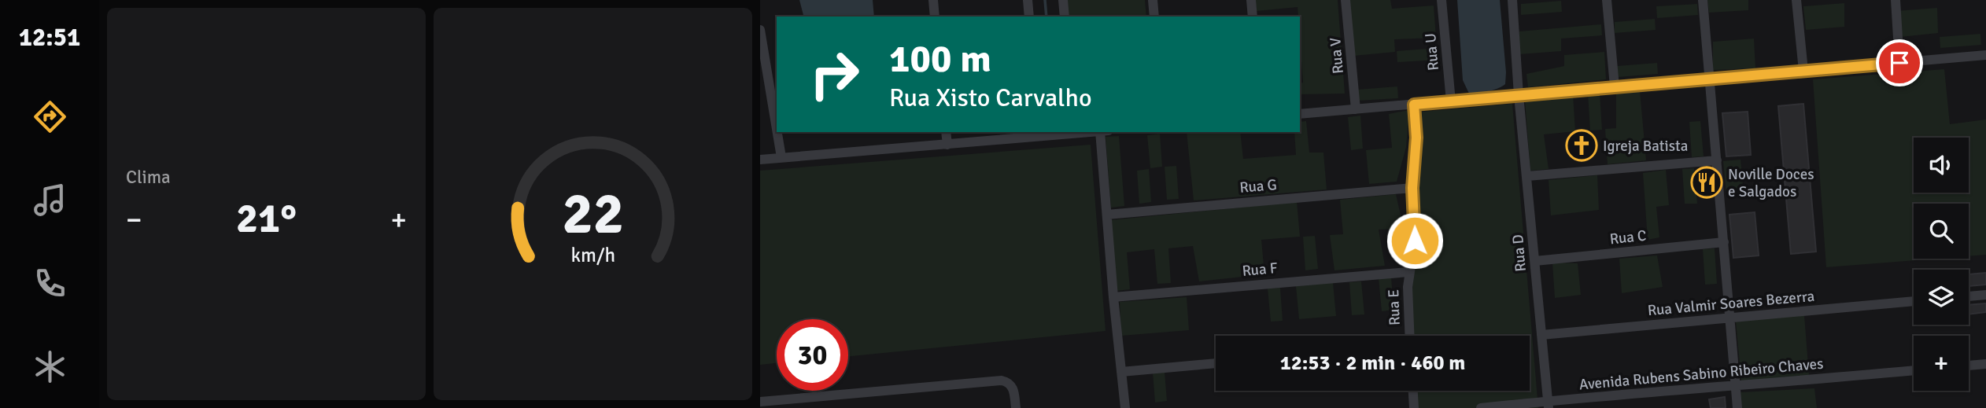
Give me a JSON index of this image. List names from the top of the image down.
{
  "streets": {
    "street": [
      "Rua U",
      "Rua V",
      "Rua G",
      "Rua C",
      "Rua D",
      "Rua F",
      "Rua Valmir Soares Bezerra",
      "Rua E",
      "Avenida Rubens Sabino Ribeiro Chaves"
    ]
  },
  "crossings": [
    ["Rua G", "Rua E"],
    ["Rua C", "Rua D"],
    ["Rua D", "Rua Valmir Soares Bezerra"],
    ["Rua D", "Avenida Rubens Sabino Ribeiro Chaves"],
    ["Rua F", "Rua E"]
  ],
  "places": {
    "church": ["Igreja Batista"],
    "restaurant": ["Noville Doces e Salgados"]
  },
  "page": {
    "tabs": "12:51",
    "tile": "Clima",
    "turn": ["100 m", "Rua Xisto Carvalho"],
    "map_buttons": "+",
    "heat": ["−", "21°", "+"],
    "limit": "30",
    "trip": "12:53 · 2 min · 460 m",
    "gauge": ["22", "km/h"]
  }
}
